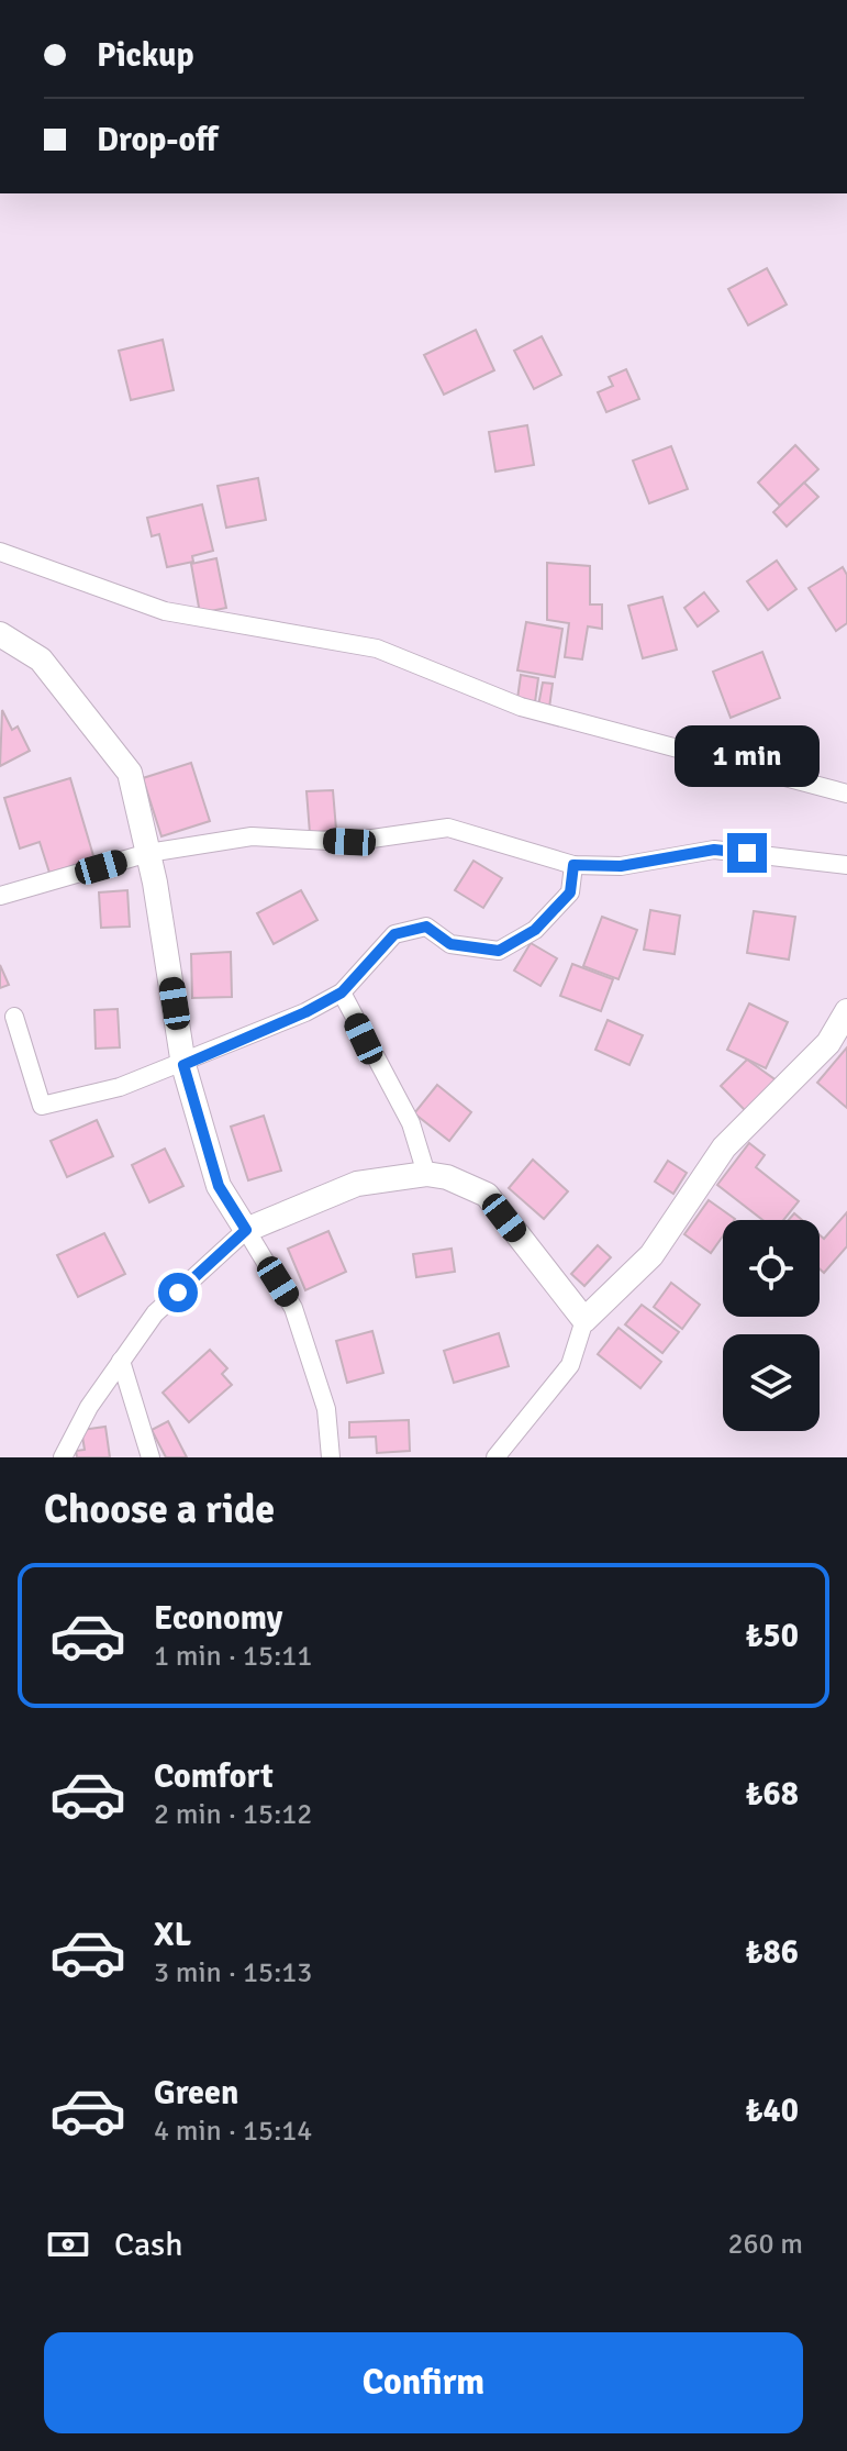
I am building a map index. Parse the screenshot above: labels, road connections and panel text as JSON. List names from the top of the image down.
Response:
{
  "page": {
    "banner": ["Pickup", "Drop-off"],
    "bubble": "1 min",
    "heading": "Choose a ride",
    "list": [
      {
        "name": "Economy",
        "note": "1 min · 15:11",
        "value": "₺50"
      },
      {
        "name": "Comfort",
        "note": "2 min · 15:12",
        "value": "₺68"
      },
      {
        "name": "XL",
        "note": "3 min · 15:13",
        "value": "₺86"
      },
      {
        "name": "Green",
        "note": "4 min · 15:14",
        "value": "₺40"
      }
    ],
    "pay": ["Cash", "260 m"],
    "buttons": "Confirm"
  }
}
